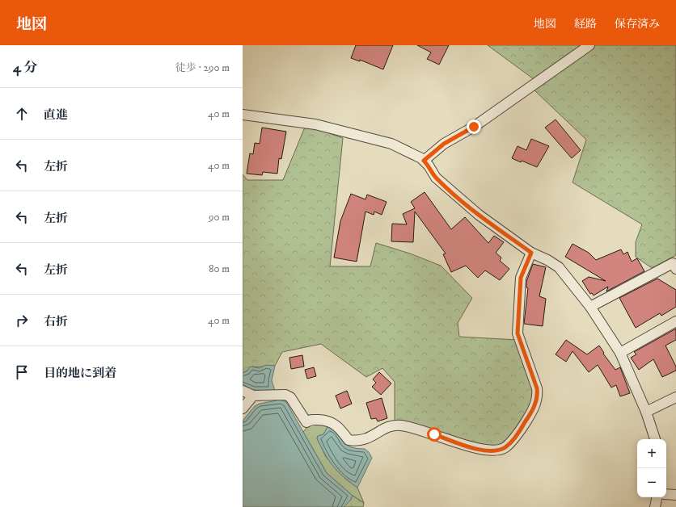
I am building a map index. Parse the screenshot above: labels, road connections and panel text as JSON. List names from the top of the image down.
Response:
{
  "page": {
    "header": "地図",
    "nav": ["地図", "経路", "保存済み"],
    "heading": ["4 分", "徒歩 · 290 m"],
    "list": [
      ["直進", "40 m"],
      ["左折", "40 m"],
      ["左折", "90 m"],
      ["左折", "80 m"],
      ["右折", "40 m"],
      "目的地に到着"
    ],
    "map_buttons": ["+", "−"]
  }
}
